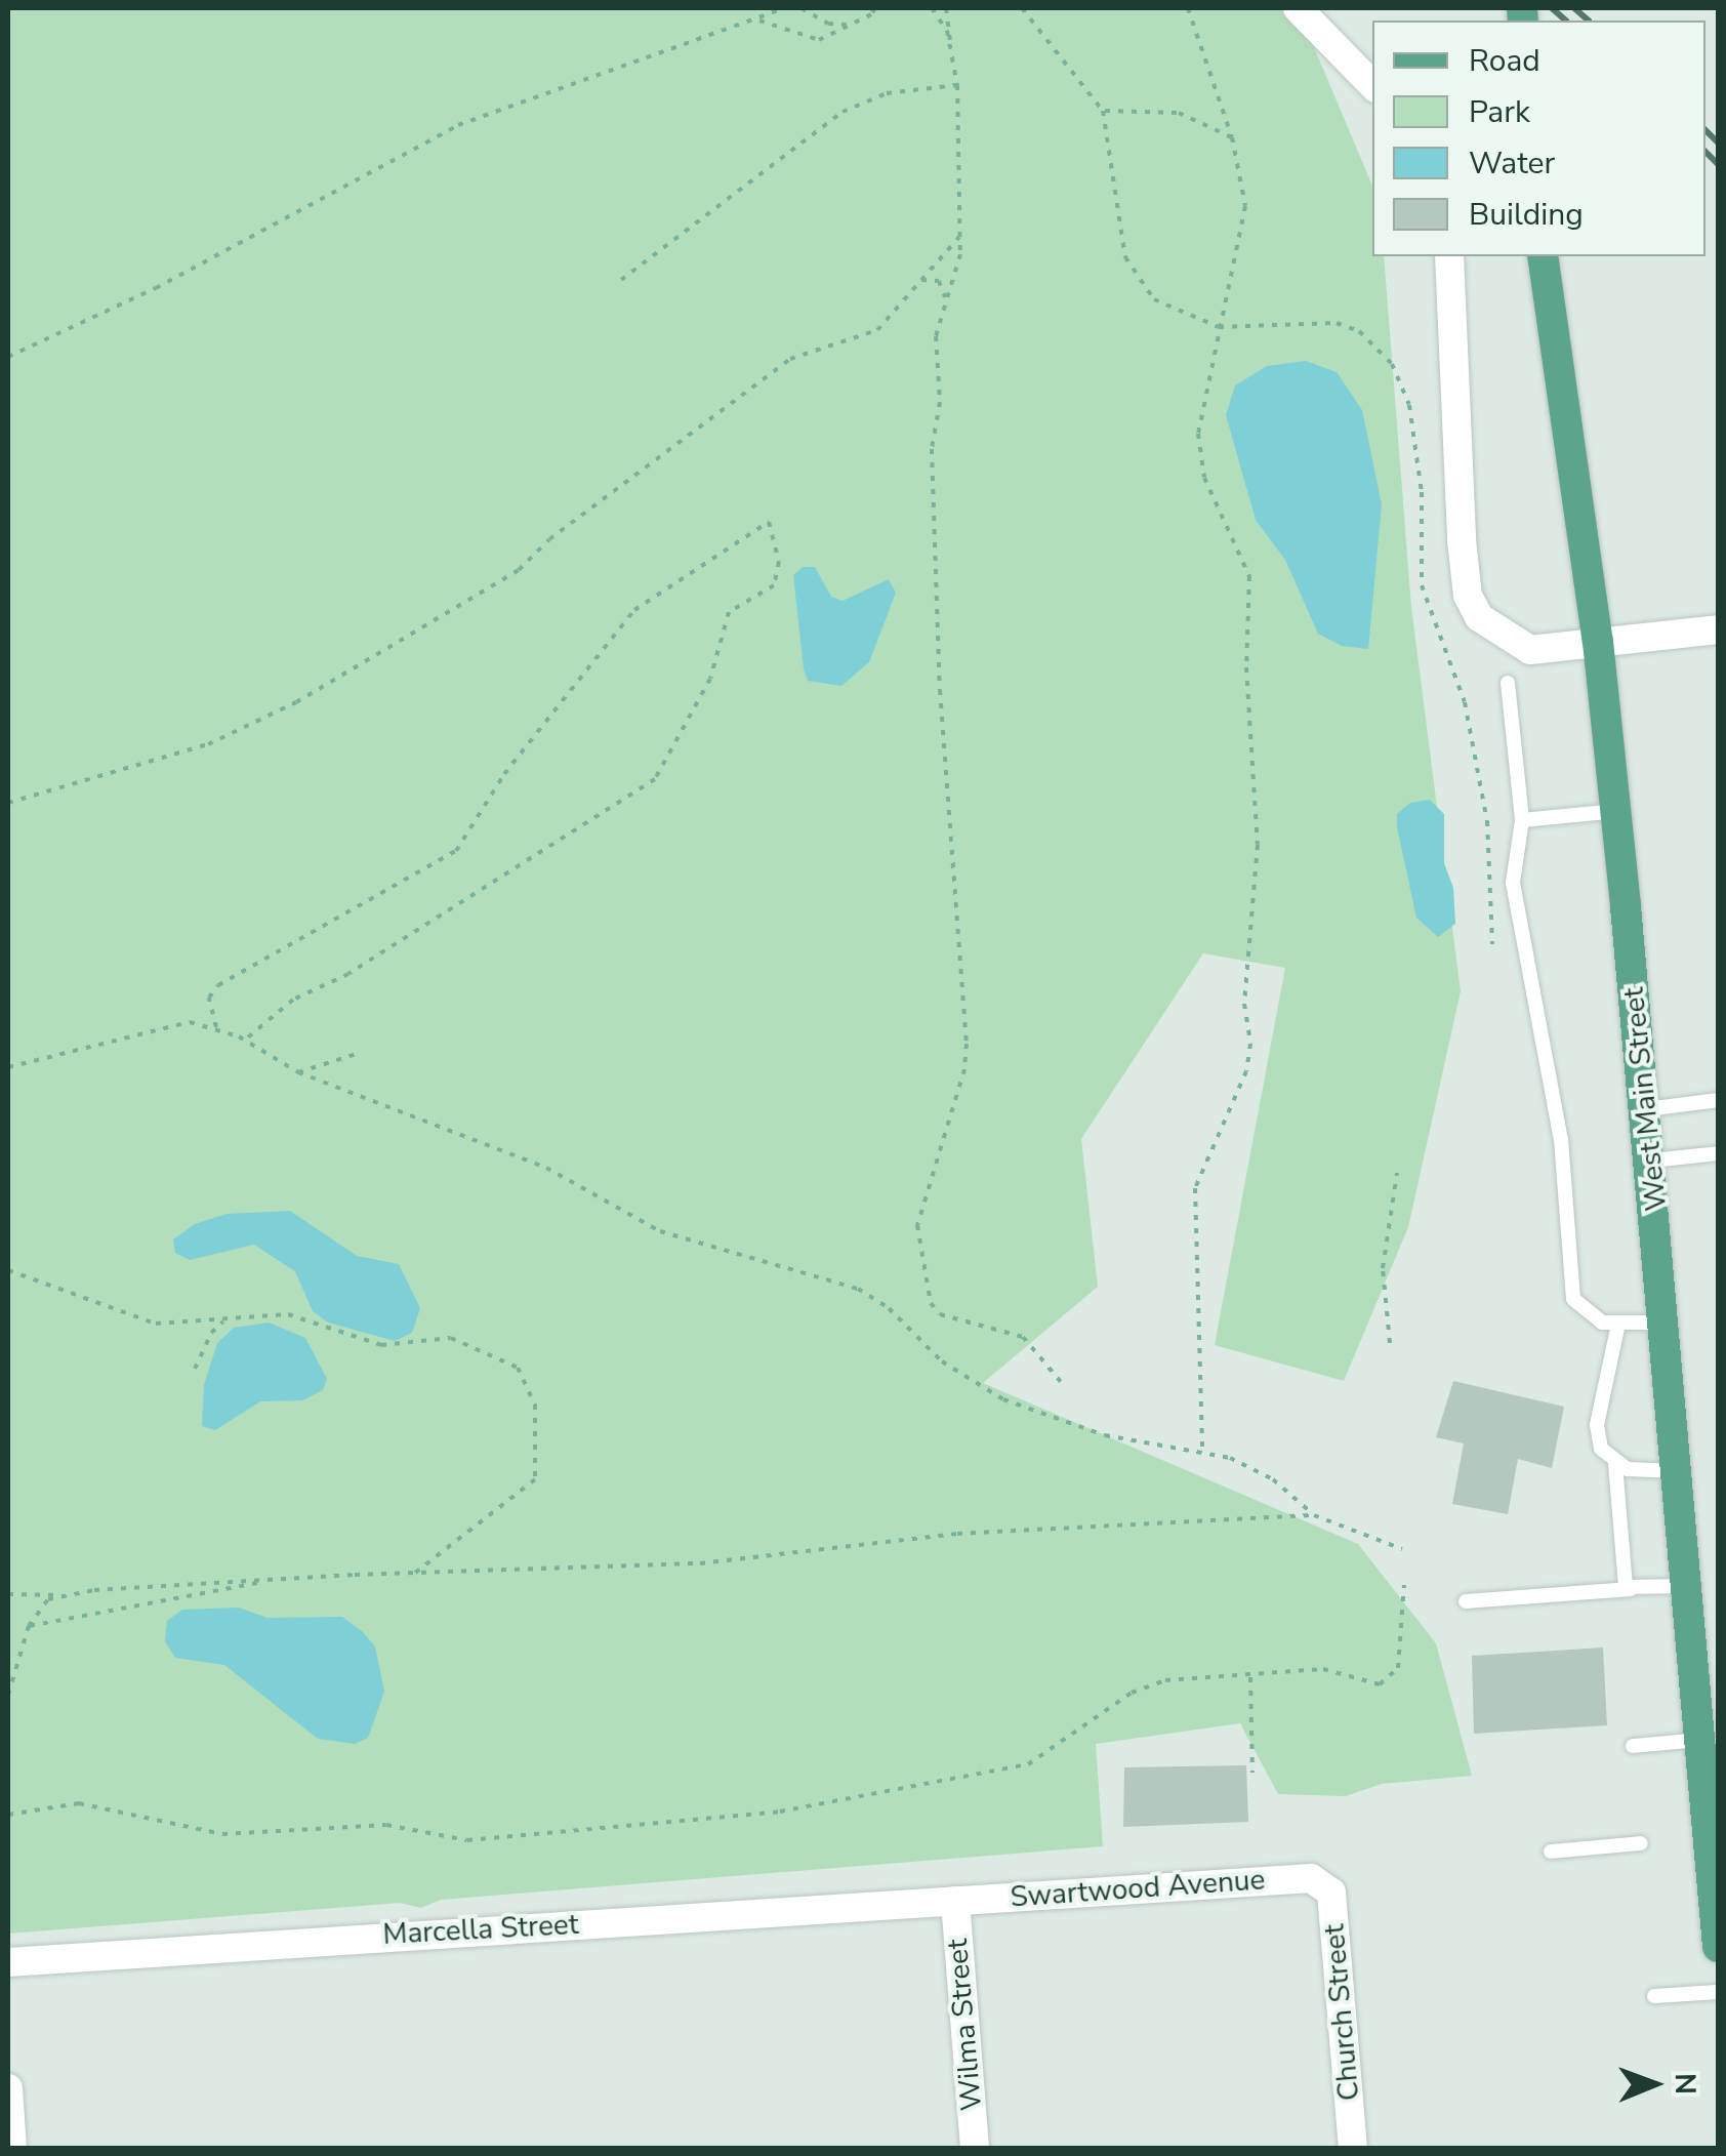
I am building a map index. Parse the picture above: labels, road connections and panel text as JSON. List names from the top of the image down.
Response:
{
  "streets": {
    "main road": ["West Main Street"],
    "street": [
      "Swartwood Avenue",
      "Marcella Street",
      "Church Street",
      "Wilma Street"
    ]
  },
  "crossings": [
    ["Swartwood Avenue", "Marcella Street"],
    ["Swartwood Avenue", "Church Street"],
    ["Swartwood Avenue", "Wilma Street"],
    ["Marcella Street", "Wilma Street"]
  ],
  "legend": [
    "Road",
    "Park",
    "Water",
    "Building"
  ],
  "north": "right"
}
